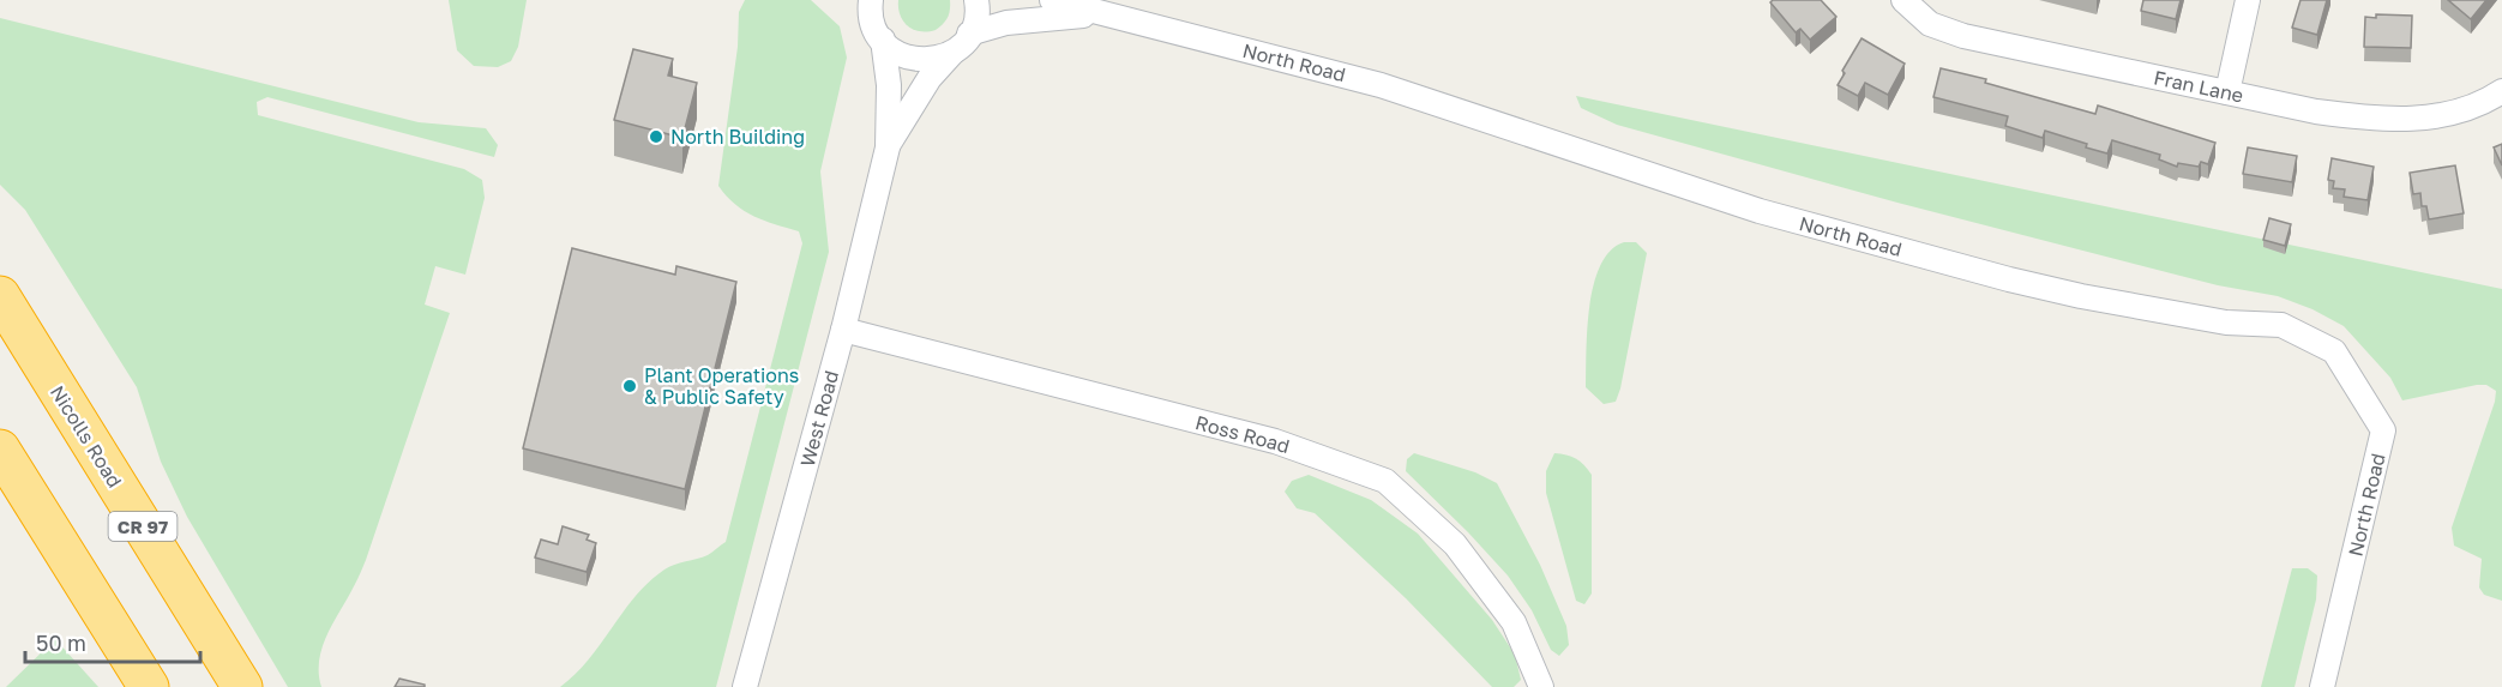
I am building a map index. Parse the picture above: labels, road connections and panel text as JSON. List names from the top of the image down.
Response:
{
  "streets": {
    "highway": ["Nicolls Road", "CR 97"],
    "street": [
      "North Road",
      "Fran Lane",
      "West Road",
      "Ross Road"
    ]
  },
  "crossings": [
    ["North Road", "West Road"],
    ["West Road", "Ross Road"]
  ],
  "places": ["North Building", "Plant Operations & Public Safety"],
  "scale_bar": "50 m"
}
